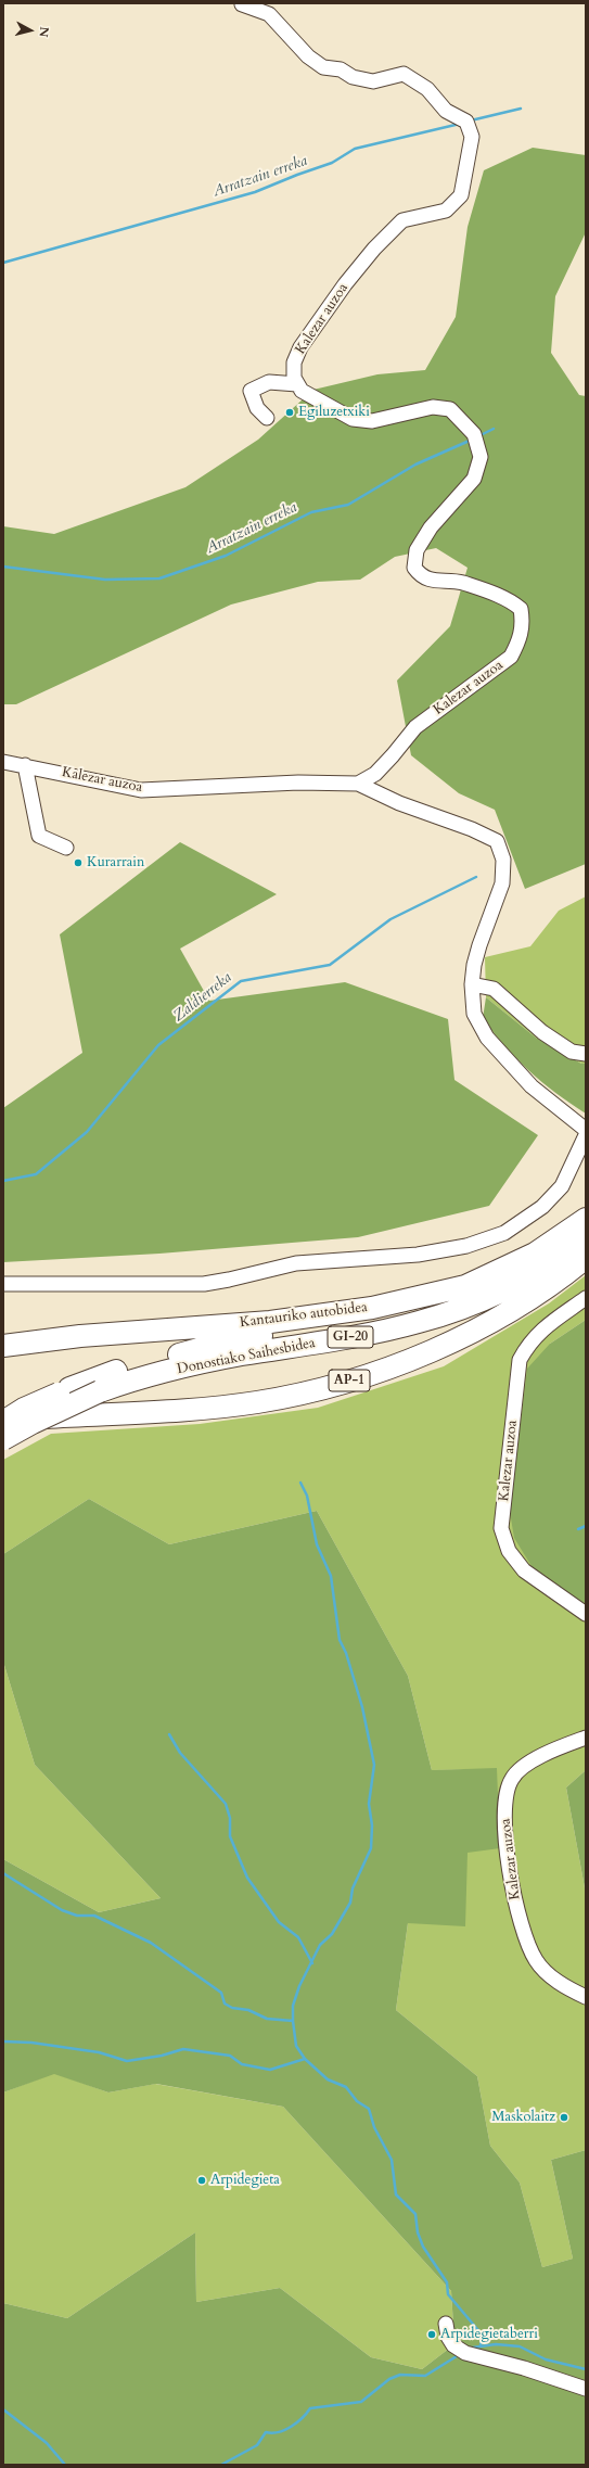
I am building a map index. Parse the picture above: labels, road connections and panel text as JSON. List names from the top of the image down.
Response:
{
  "streets": {
    "highway": [
      "Kantauriko autobidea",
      "GI-20",
      "Donostiako Saihesbidea",
      "AP-1"
    ],
    "street": ["Kalezar auzoa"]
  },
  "crossings": [
    ["Kantauriko autobidea", "Donostiako Saihesbidea"],
    ["Donostiako Saihesbidea", "AP-1"]
  ],
  "water": ["Arratzain erreka", "Zaldierreka"],
  "places": [
    "Egiluzetxiki",
    "Kurarrain",
    "Maskolaitz",
    "Arpidegieta",
    "Arpidegietaberri"
  ],
  "north": "right"
}
